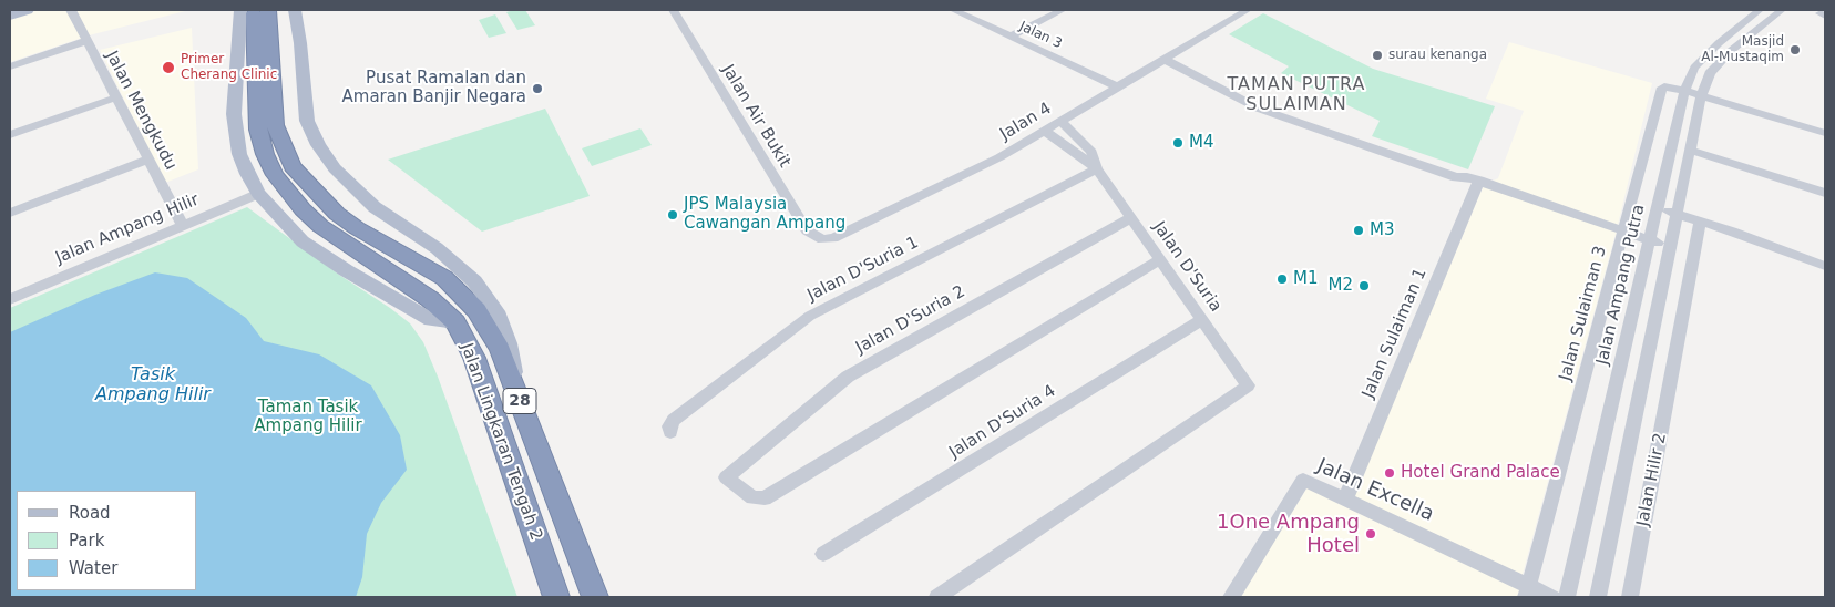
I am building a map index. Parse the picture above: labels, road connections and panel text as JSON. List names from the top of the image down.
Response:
{
  "streets": {
    "highway": ["28", "Jalan Lingkaran Tengah 2"],
    "street": [
      "Jalan 3",
      "Jalan Mengkudu",
      "Jalan Air Bukit",
      "Jalan 4",
      "Jalan Ampang Hilir",
      "Jalan D'Suria",
      "Jalan D'Suria 1",
      "Jalan Ampang Putra",
      "Jalan Sulaiman 3",
      "Jalan D'Suria 2",
      "Jalan Sulaiman 1",
      "Jalan D'Suria 4",
      "Jalan Hilir 2",
      "Jalan Excella"
    ]
  },
  "crossings": [
    ["Jalan 3", "Jalan 4"],
    ["Jalan Mengkudu", "Jalan Ampang Hilir"],
    ["Jalan Air Bukit", "Jalan 4"],
    ["Jalan D'Suria", "Jalan D'Suria 1"],
    ["Jalan D'Suria", "Jalan D'Suria 2"],
    ["Jalan D'Suria", "Jalan D'Suria 4"],
    ["Jalan Ampang Putra", "Jalan Sulaiman 3"],
    ["Jalan Sulaiman 3", "Jalan Excella"],
    ["Jalan Sulaiman 1", "Jalan Excella"]
  ],
  "districts": ["TAMAN PUTRA SULAIMAN"],
  "water": ["Tasik Ampang Hilir"],
  "parks": ["Taman Tasik Ampang Hilir"],
  "places": [
    "Masjid Al-Mustaqim",
    "surau kenanga",
    "Primer Cherang Clinic",
    "Pusat Ramalan dan Amaran Banjir Negara",
    "M4",
    "JPS Malaysia Cawangan Ampang",
    "M3",
    "M1",
    "M2",
    "Hotel Grand Palace",
    "1One Ampang Hotel"
  ],
  "legend": ["Road", "Park", "Water"]
}
